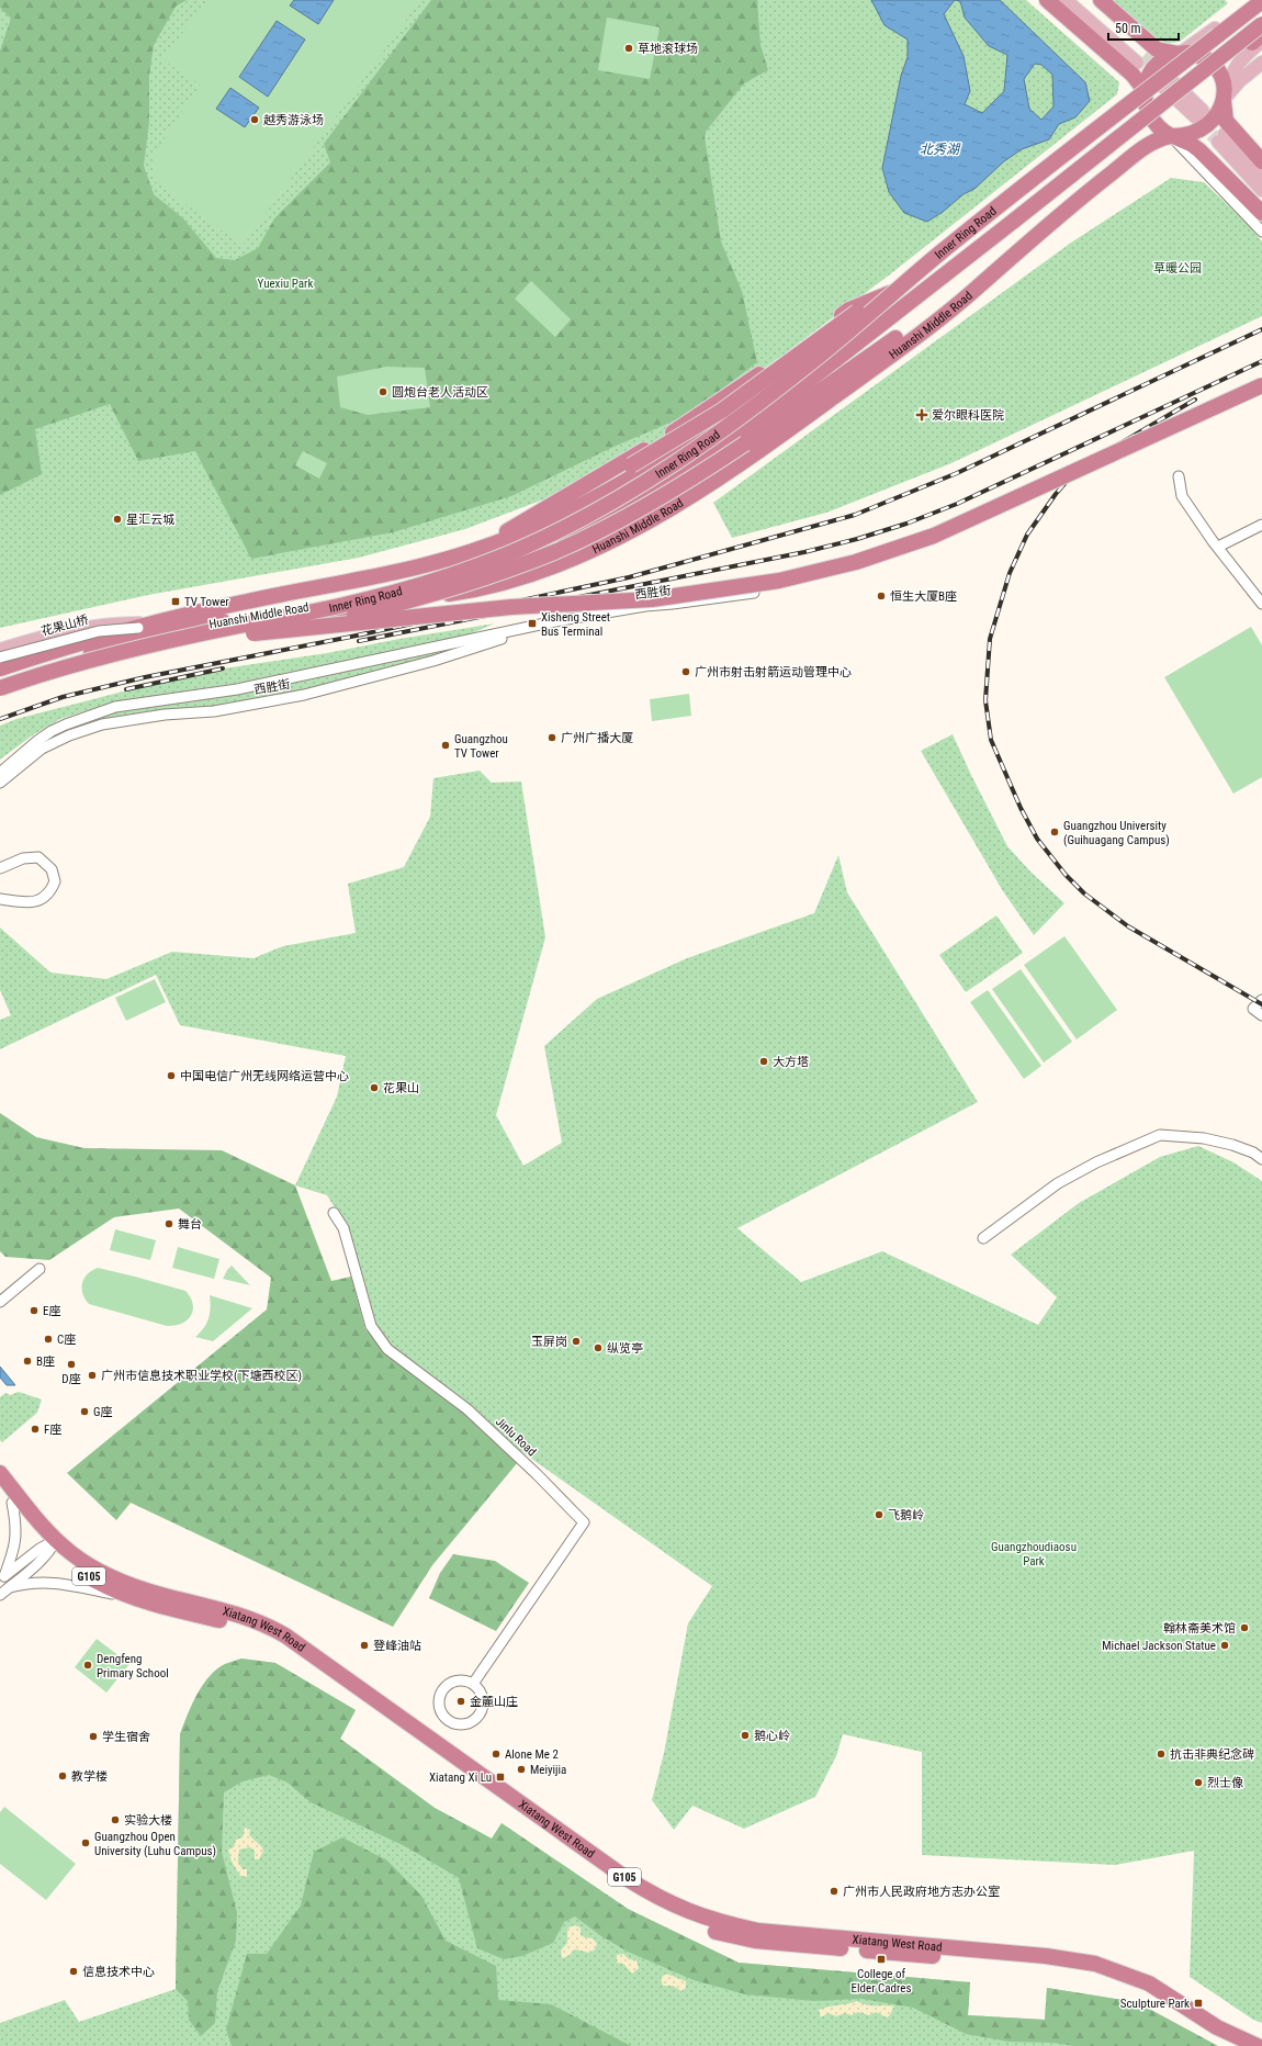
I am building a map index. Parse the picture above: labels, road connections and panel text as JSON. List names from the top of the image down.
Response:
{
  "streets": {
    "highway": [
      "Inner Ring Road",
      "Huanshi Middle Road",
      "G105",
      "Xiatang West Road"
    ],
    "street": ["西胜街", "花果山桥", "Jinlu Road"]
  },
  "crossings": [
    ["Inner Ring Road", "Huanshi Middle Road"],
    ["Huanshi Middle Road", "花果山桥"]
  ],
  "water": ["北秀湖"],
  "parks": ["草暖公园", "Yuexiu Park", "Guangzhoudiaosu Park"],
  "places": {
    "other": [
      "草地滚球场",
      "越秀游泳场",
      "圆炮台老人活动区",
      "星汇云城",
      "恒生大厦B座",
      "广州市射击射箭运动管理中心",
      "广州广播大厦",
      "Guangzhou TV Tower",
      "Guangzhou University (Guihuagang Campus)",
      "大方塔",
      "中国电信广州无线网络运营中心",
      "花果山",
      "舞台",
      "E座",
      "C座",
      "玉屏岗",
      "纵览亭",
      "B座",
      "D座",
      "广州市信息技术职业学校(下塘西校区)",
      "G座",
      "F座",
      "飞鹅岭",
      "翰林斋美术馆",
      "登峰油站",
      "Michael Jackson Statue",
      "Dengfeng Primary School",
      "金麓山庄",
      "鹅心岭",
      "学生宿舍",
      "Alone Me 2",
      "抗击非典纪念碑",
      "Meiyijia",
      "教学楼",
      "烈士像",
      "实验大楼",
      "Guangzhou Open University (Luhu Campus)",
      "广州市人民政府地方志办公室",
      "信息技术中心"
    ],
    "health": ["爱尔眼科医院"],
    "transit": [
      "TV Tower",
      "Xisheng Street Bus Terminal",
      "Xiatang Xi Lu",
      "College of Elder Cadres",
      "Sculpture Park"
    ]
  },
  "scale_bar": "50 m"
}
